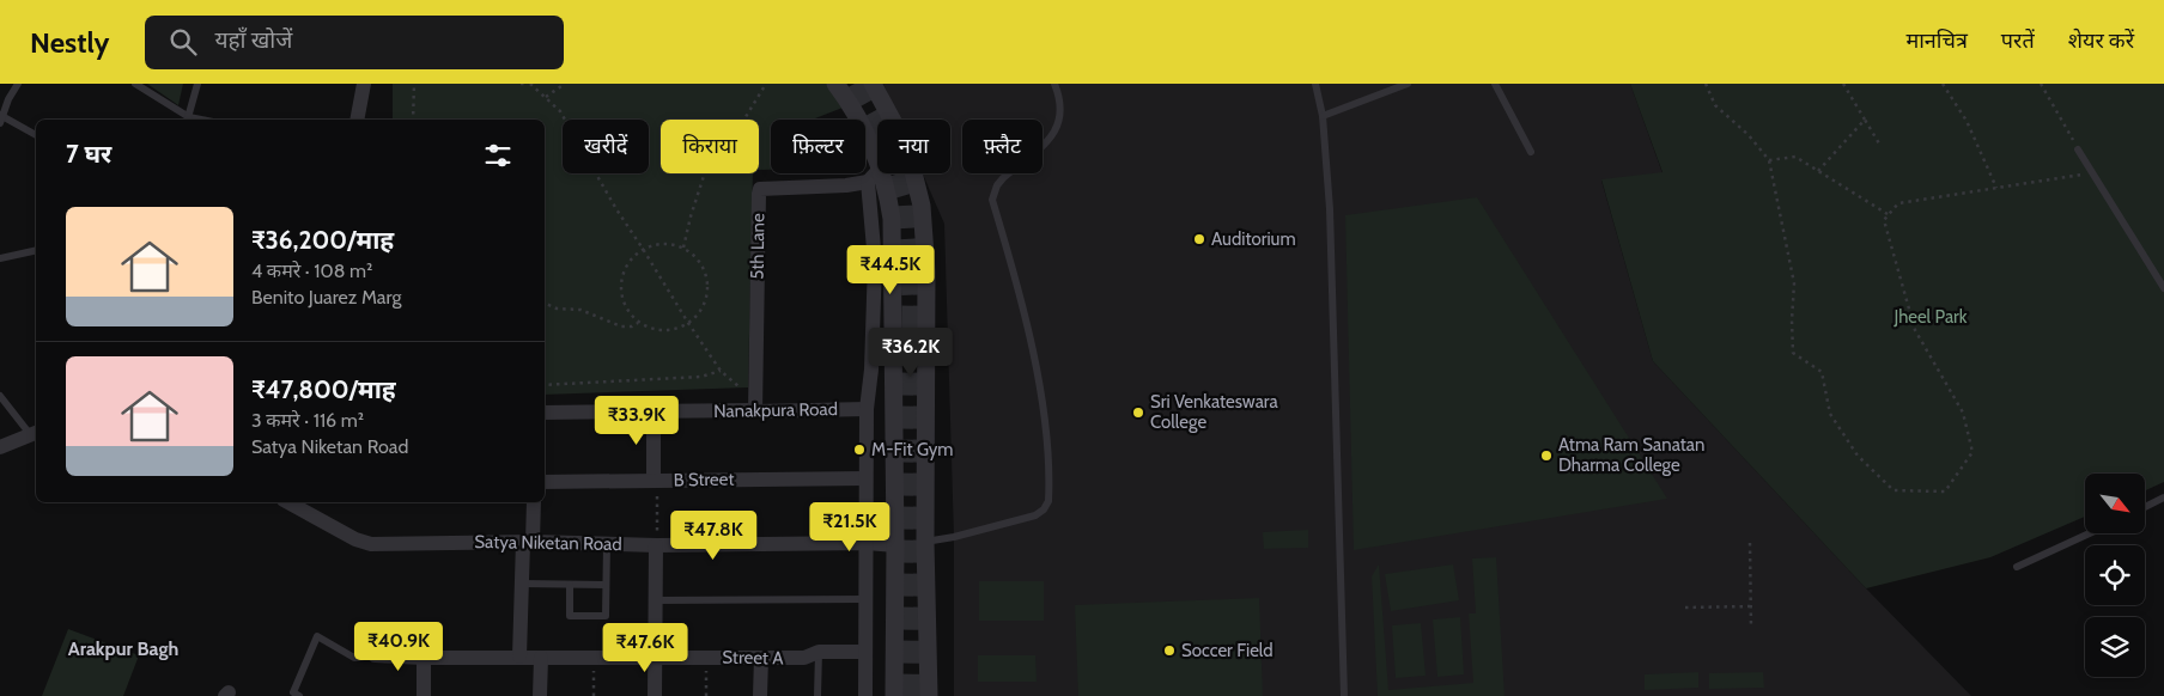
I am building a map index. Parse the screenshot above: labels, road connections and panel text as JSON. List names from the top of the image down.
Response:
{
  "streets": {
    "street": [
      "5th Lane",
      "Nanakpura Road",
      "B Street",
      "Satya Niketan Road",
      "Street A"
    ]
  },
  "crossings": [
    ["5th Lane", "Nanakpura Road"]
  ],
  "districts": ["Arakpur Bagh"],
  "parks": ["Jheel Park"],
  "places": [
    "Auditorium",
    "Sri Venkateswara College",
    "M-Fit Gym",
    "Atma Ram Sanatan Dharma College",
    "Soccer Field"
  ],
  "north": "bottom right",
  "page": {
    "header": "Nestly",
    "search": "यहाँ खोजें",
    "nav": ["मानचित्र", "परतें", "शेयर करें"],
    "chip": [
      "खरीदें",
      "किराया",
      "फ़िल्टर",
      "नया",
      "फ़्लैट"
    ],
    "heading": "7 घर",
    "list": [
      {
        "name": "₹36,200/माह",
        "note": "4 कमरे · 108 m² · Benito Juarez Marg"
      },
      {
        "name": "₹47,800/माह",
        "note": "3 कमरे · 116 m² · Satya Niketan Road"
      }
    ],
    "price": [
      "₹44.5K",
      "₹36.2K",
      "₹33.9K",
      "₹21.5K",
      "₹47.8K",
      "₹40.9K",
      "₹47.6K"
    ]
  }
}
